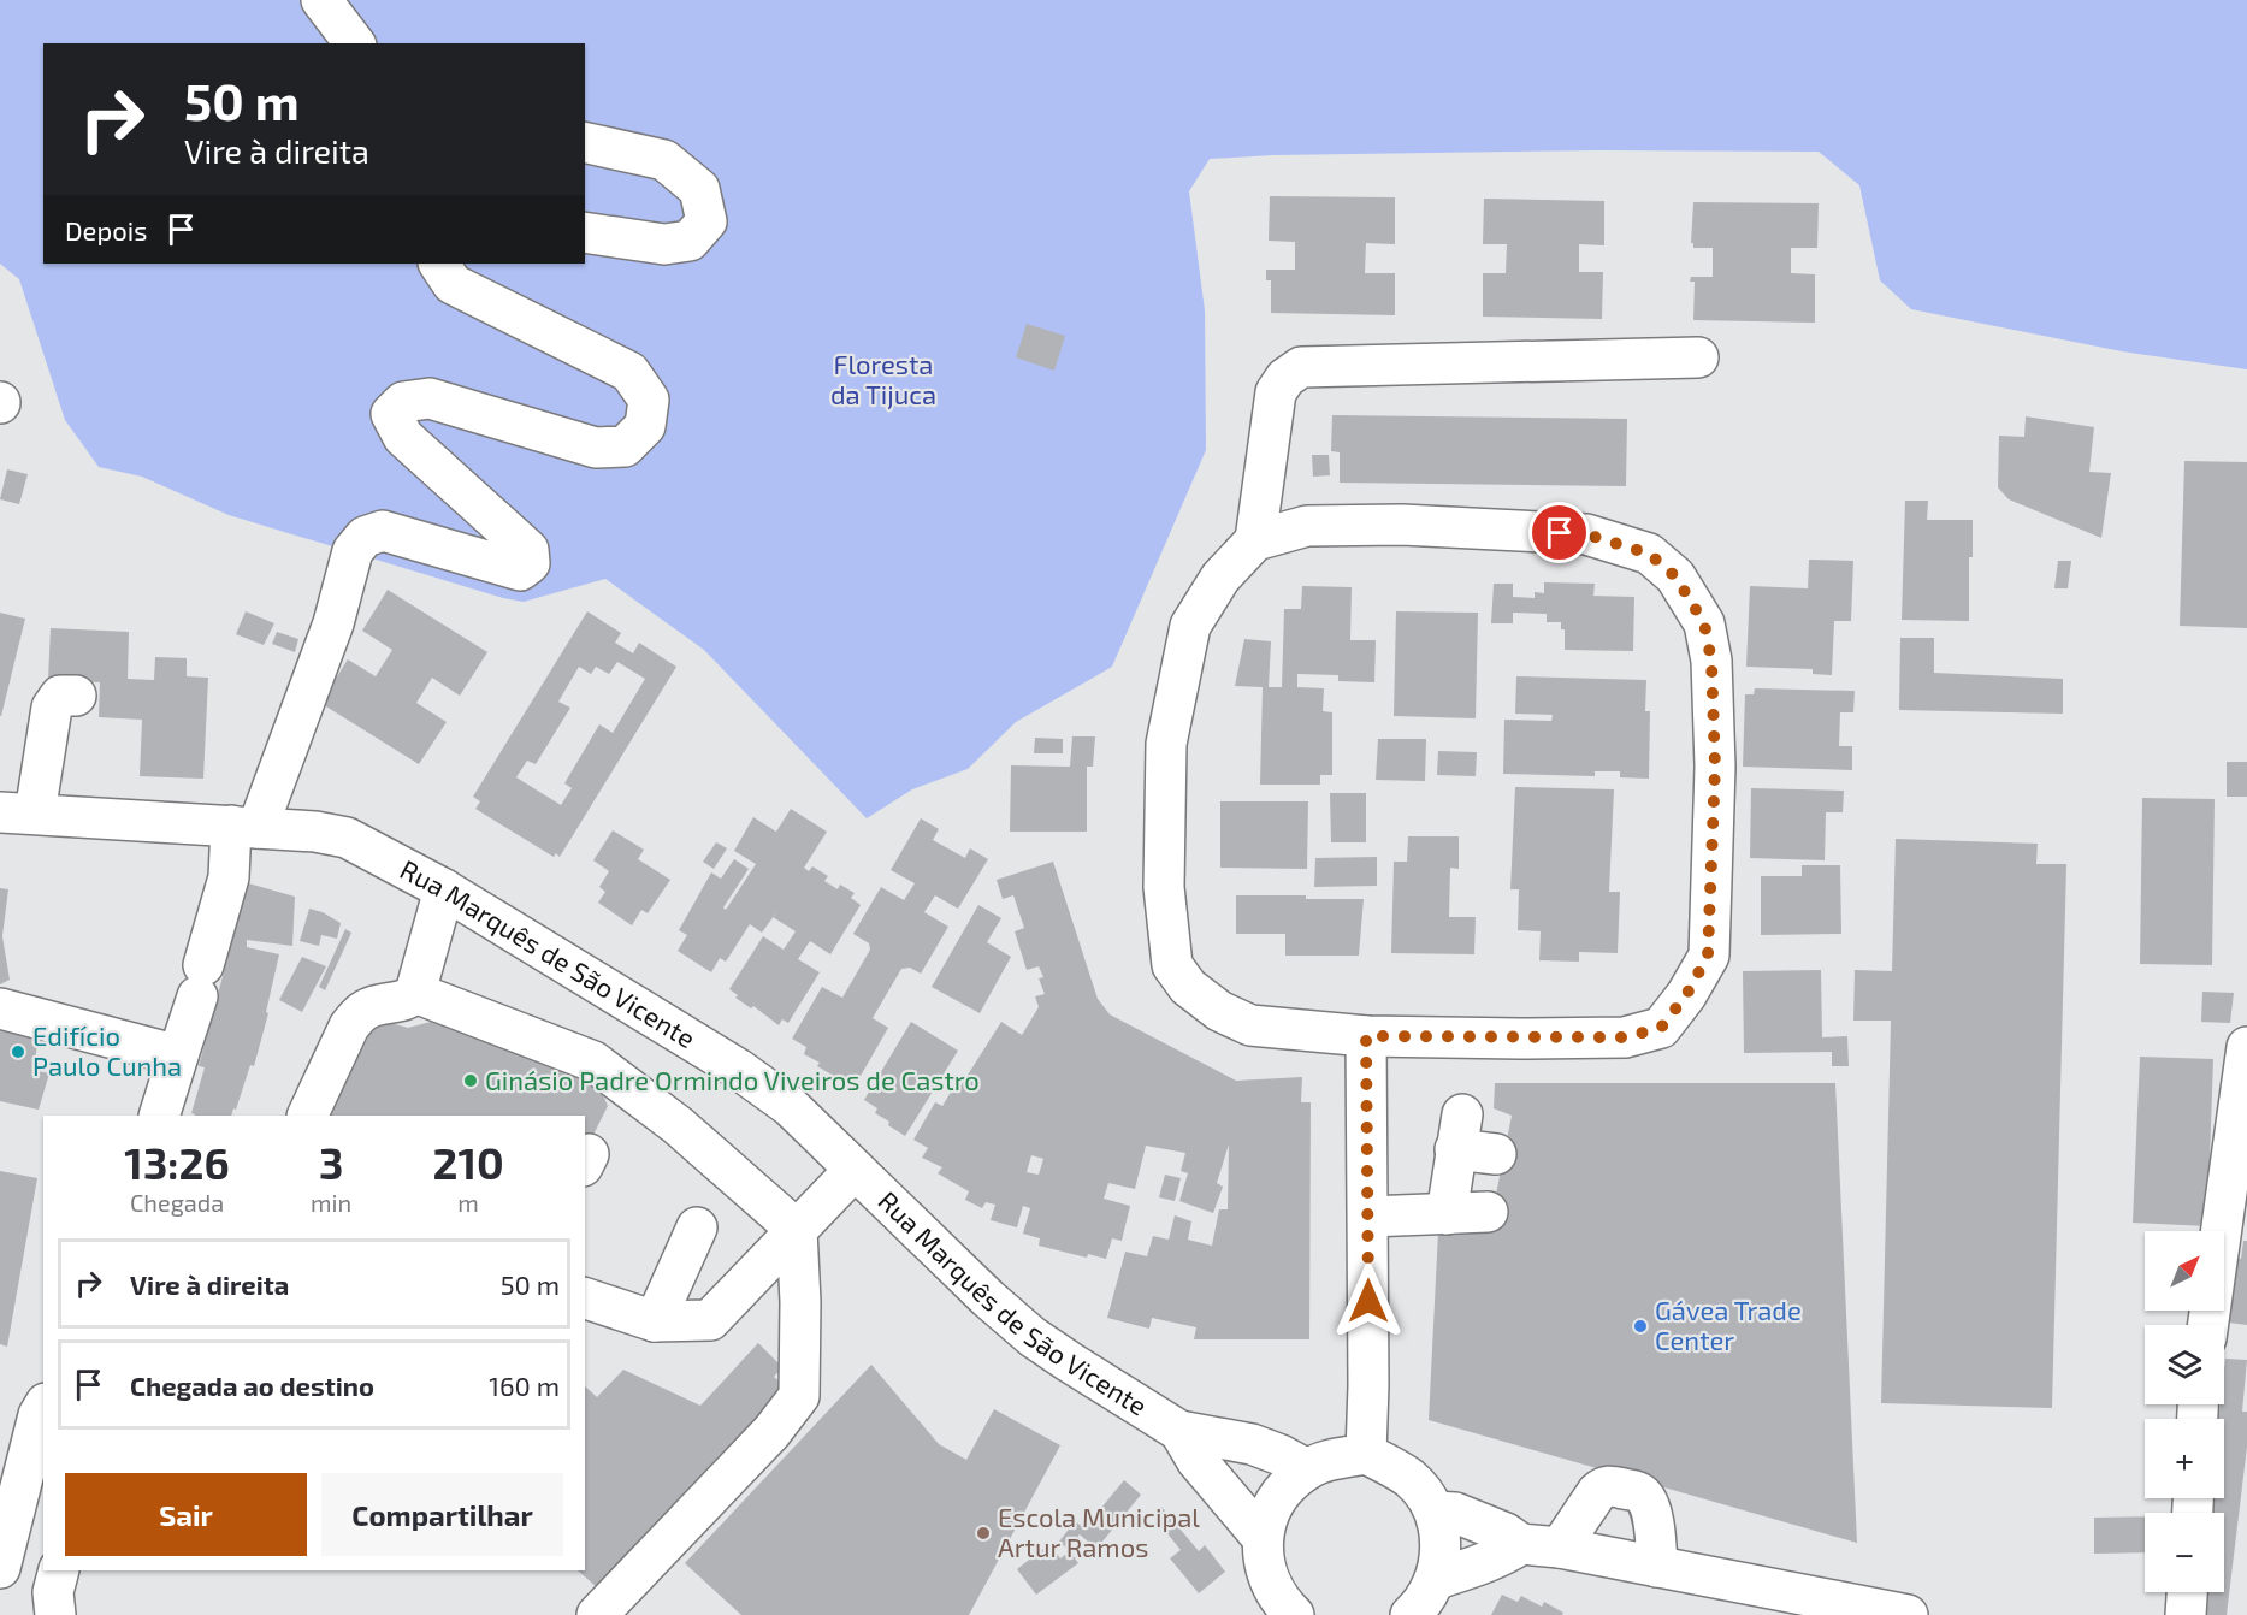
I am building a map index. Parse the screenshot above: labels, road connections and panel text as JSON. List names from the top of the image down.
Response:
{
  "streets": {
    "street": ["Rua Marquês de São Vicente"]
  },
  "parks": ["Floresta da Tijuca"],
  "places": [
    "Edifício Paulo Cunha",
    "Ginásio Padre Ormindo Viveiros de Castro",
    "Gávea Trade Center",
    "Escola Municipal Artur Ramos"
  ],
  "north": "top right",
  "page": {
    "turn": ["50 m", "Vire à direita"],
    "then": "Depois",
    "eta": [
      "13:26",
      "Chegada",
      "3",
      "min",
      "210",
      "m"
    ],
    "map_buttons": ["+", "−"],
    "list": [
      {
        "name": "Vire à direita",
        "value": "50 m"
      },
      {
        "name": "Chegada ao destino",
        "value": "160 m"
      }
    ],
    "buttons": ["Sair", "Compartilhar"]
  }
}
